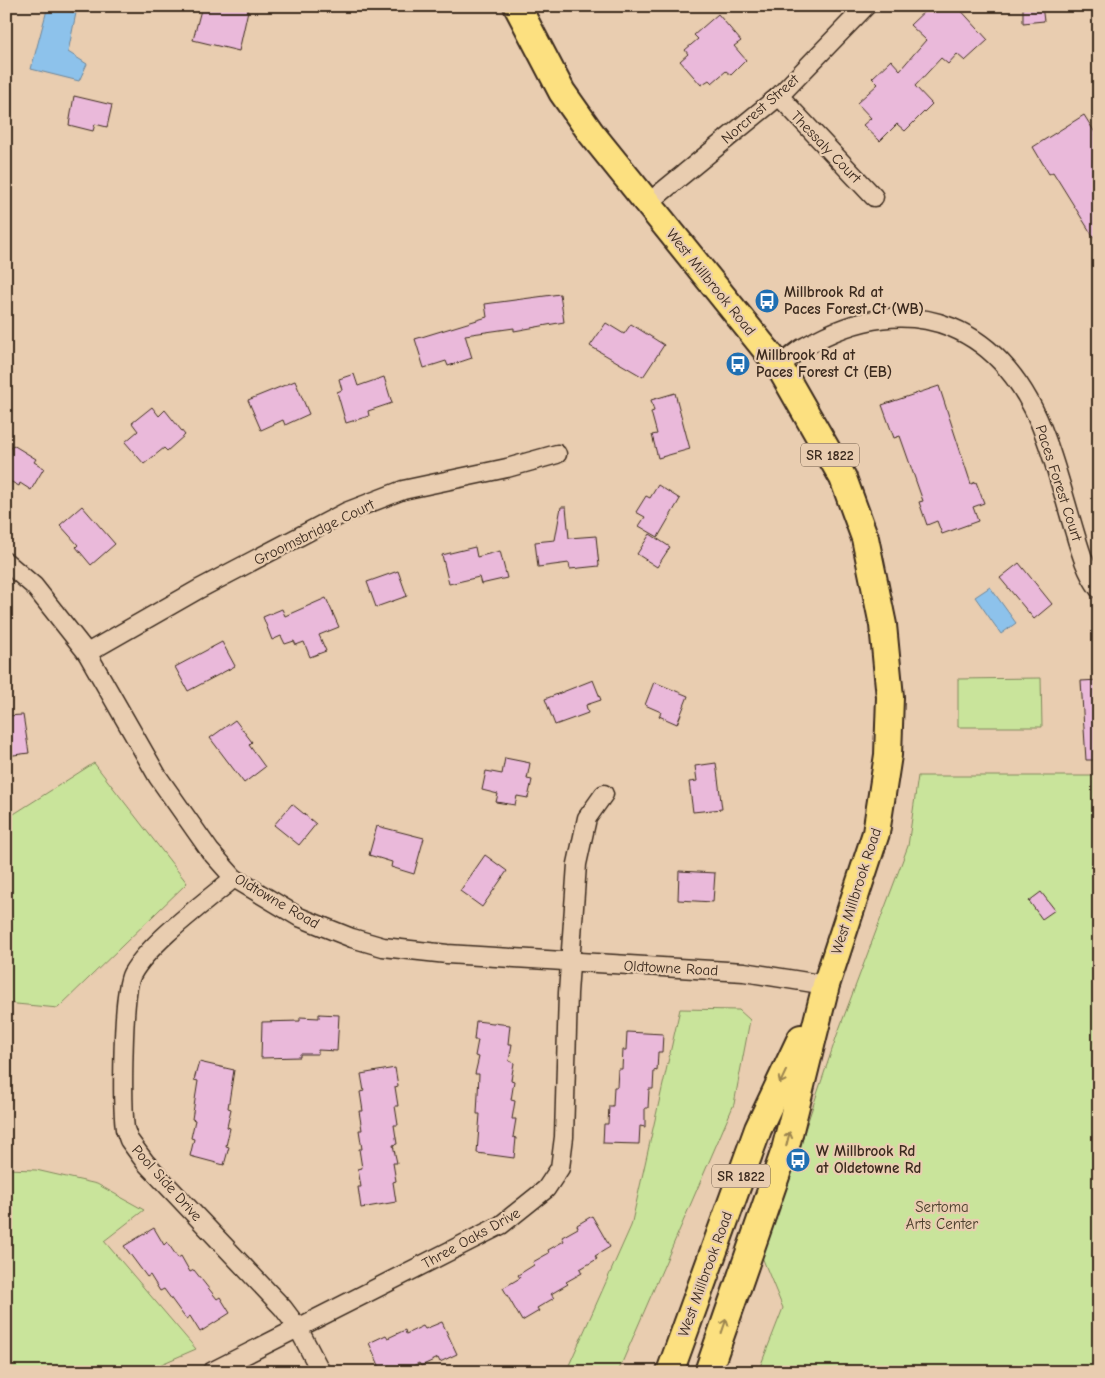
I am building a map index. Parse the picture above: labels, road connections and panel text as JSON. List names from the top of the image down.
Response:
{
  "streets": {
    "main road": ["West Millbrook Road", "SR 1822"],
    "street": [
      "Norcrest Street",
      "Thessaly Court",
      "Paces Forest Court",
      "Groomsbridge Court",
      "Oldtowne Road",
      "Pool Side Drive",
      "Three Oaks Drive"
    ]
  },
  "crossings": [
    ["Norcrest Street", "Thessaly Court"],
    ["Norcrest Street", "West Millbrook Road"],
    ["West Millbrook Road", "Paces Forest Court"],
    ["West Millbrook Road", "Oldtowne Road"],
    ["Groomsbridge Court", "Oldtowne Road"],
    ["Oldtowne Road", "Pool Side Drive"],
    ["Oldtowne Road", "Three Oaks Drive"],
    ["Pool Side Drive", "Three Oaks Drive"]
  ],
  "parks": ["Sertoma Arts Center"],
  "places": {
    "bus stop": ["Millbrook Rd at Paces Forest Ct (WB)", "Millbrook Rd at Paces Forest Ct (EB)", "W Millbrook Rd at Oldetowne Rd"]
  }
}
